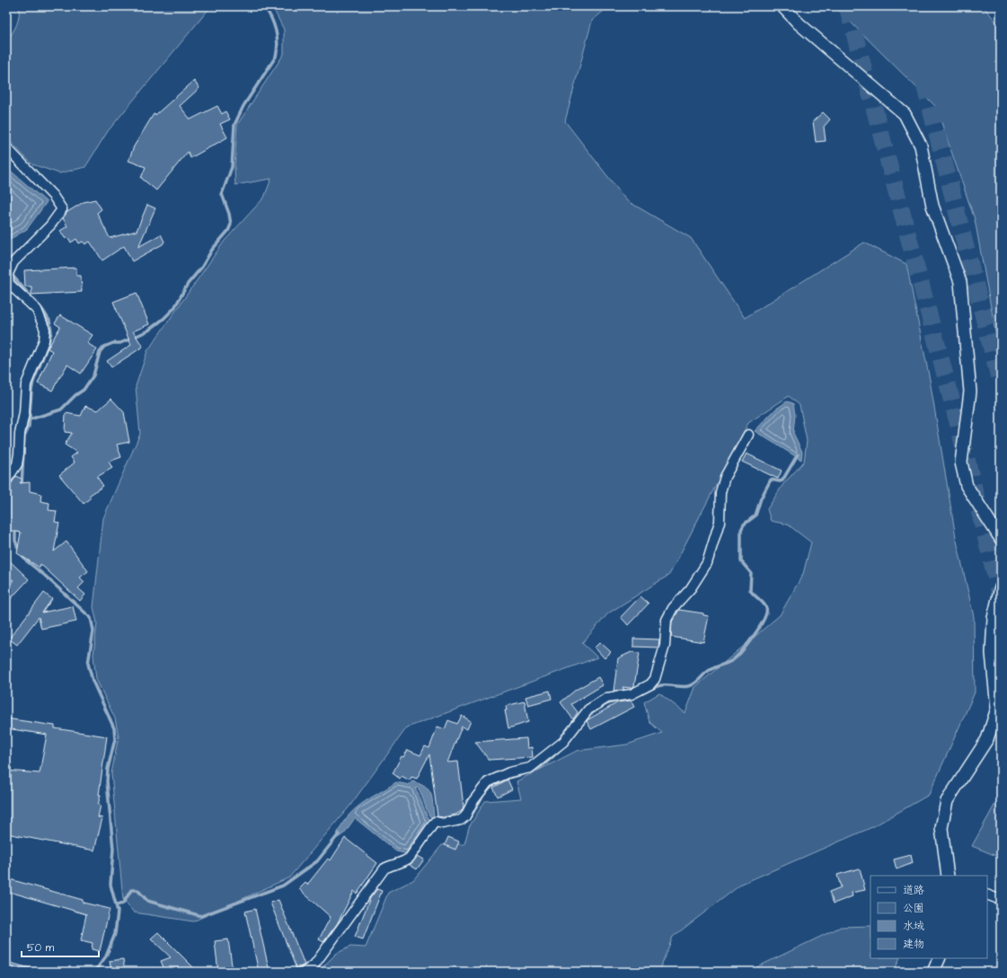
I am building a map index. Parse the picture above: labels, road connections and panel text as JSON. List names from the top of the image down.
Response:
{
  "legend": [
    "道路",
    "公園",
    "水域",
    "建物"
  ],
  "scale_bar": "50 m"
}
